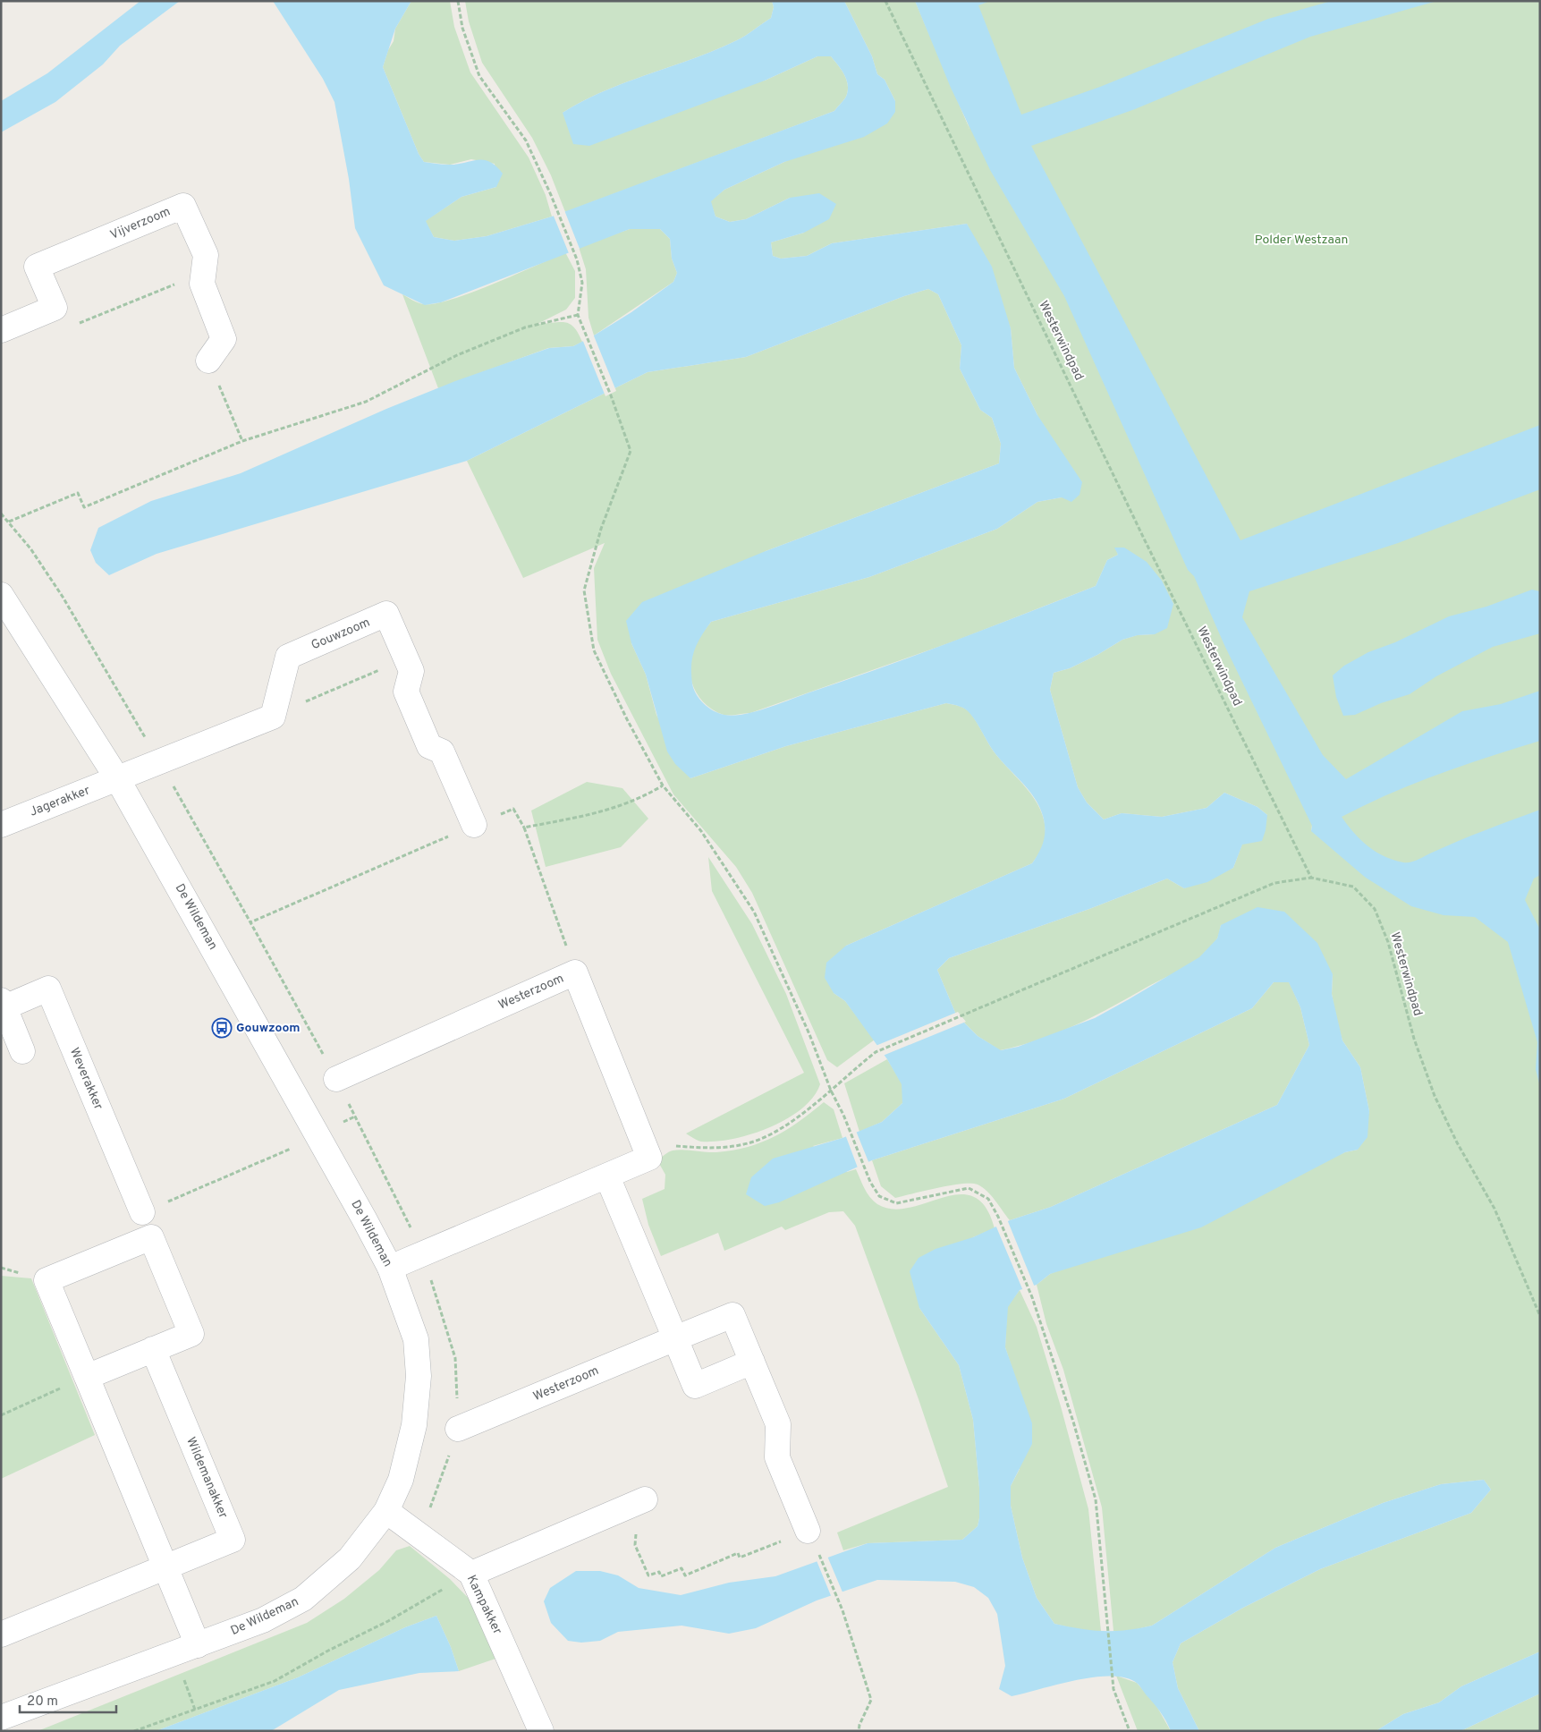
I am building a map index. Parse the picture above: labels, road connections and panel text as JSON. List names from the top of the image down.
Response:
{
  "streets": {
    "street": [
      "Vijverzoom",
      "Gouwzoom",
      "Jagerakker",
      "De Wildeman",
      "Westerzoom",
      "Weverakker",
      "Wildemanakker",
      "Kampakker"
    ],
    "path": ["Westerwindpad"]
  },
  "crossings": [
    ["Jagerakker", "De Wildeman"],
    ["De Wildeman", "Kampakker"]
  ],
  "parks": ["Polder Westzaan"],
  "places": {
    "bus stop": ["Gouwzoom"]
  },
  "scale_bar": "20 m"
}
